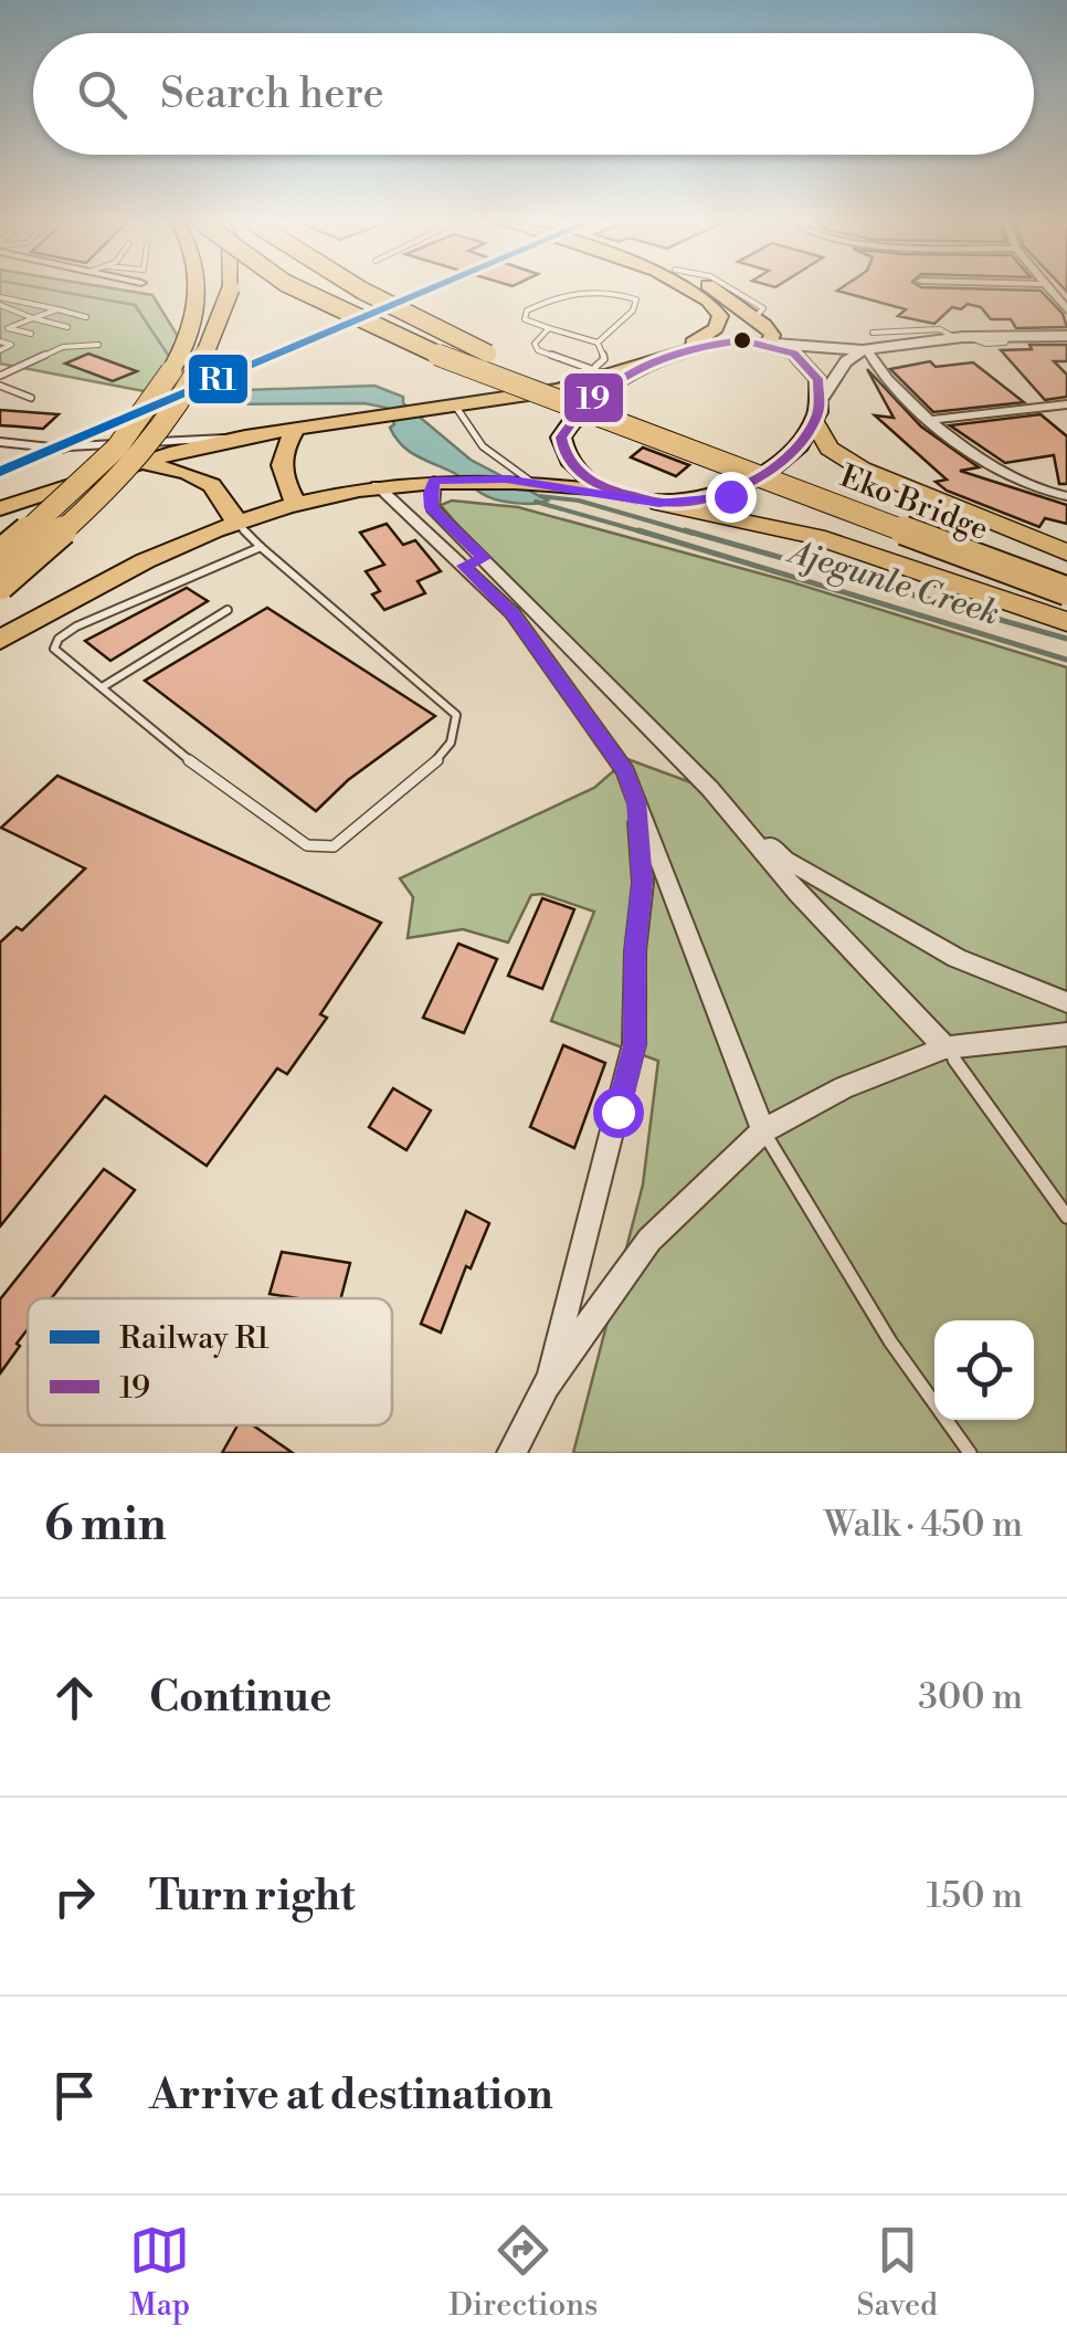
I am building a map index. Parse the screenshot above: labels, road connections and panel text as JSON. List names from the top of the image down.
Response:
{
  "streets": {
    "highway": ["Eko Bridge"]
  },
  "water": ["Ajegunle Creek"],
  "lines": ["rail line R1", "transit line 19"],
  "legend": ["Railway R1", "19"],
  "page": {
    "search": "Search here",
    "heading": ["6 min", "Walk · 450 m"],
    "list": [
      ["Continue", "300 m"],
      ["Turn right", "150 m"],
      "Arrive at destination"
    ],
    "nav": ["Map", "Directions", "Saved"]
  }
}
